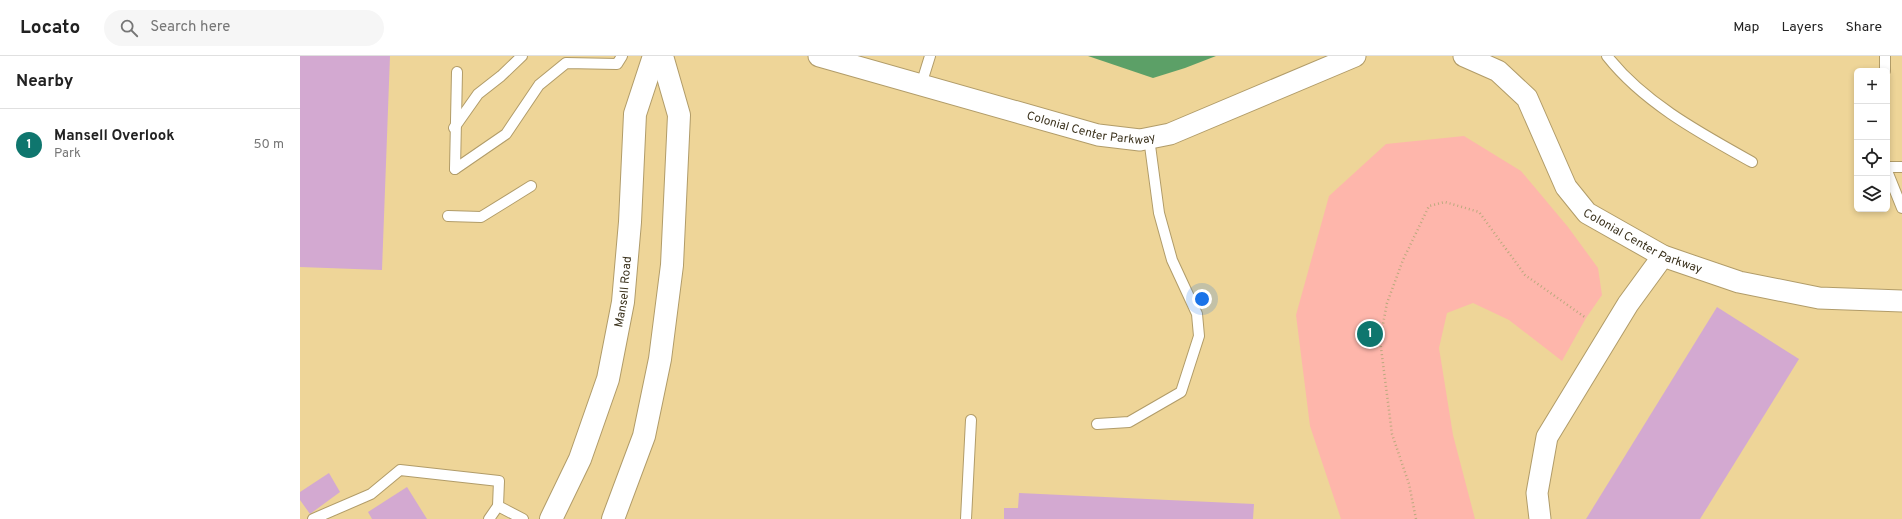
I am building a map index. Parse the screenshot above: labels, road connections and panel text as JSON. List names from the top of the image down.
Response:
{
  "streets": {
    "main road": ["Mansell Road"],
    "street": ["Colonial Center Parkway"]
  },
  "page": {
    "header": "Locato",
    "search": "Search here",
    "nav": ["Map", "Layers", "Share"],
    "heading": "Nearby",
    "map_buttons": ["+", "−"],
    "list": [
      {
        "mark": "1",
        "name": "Mansell Overlook",
        "note": "Park",
        "value": "50 m"
      }
    ],
    "pins": "1"
  }
}
